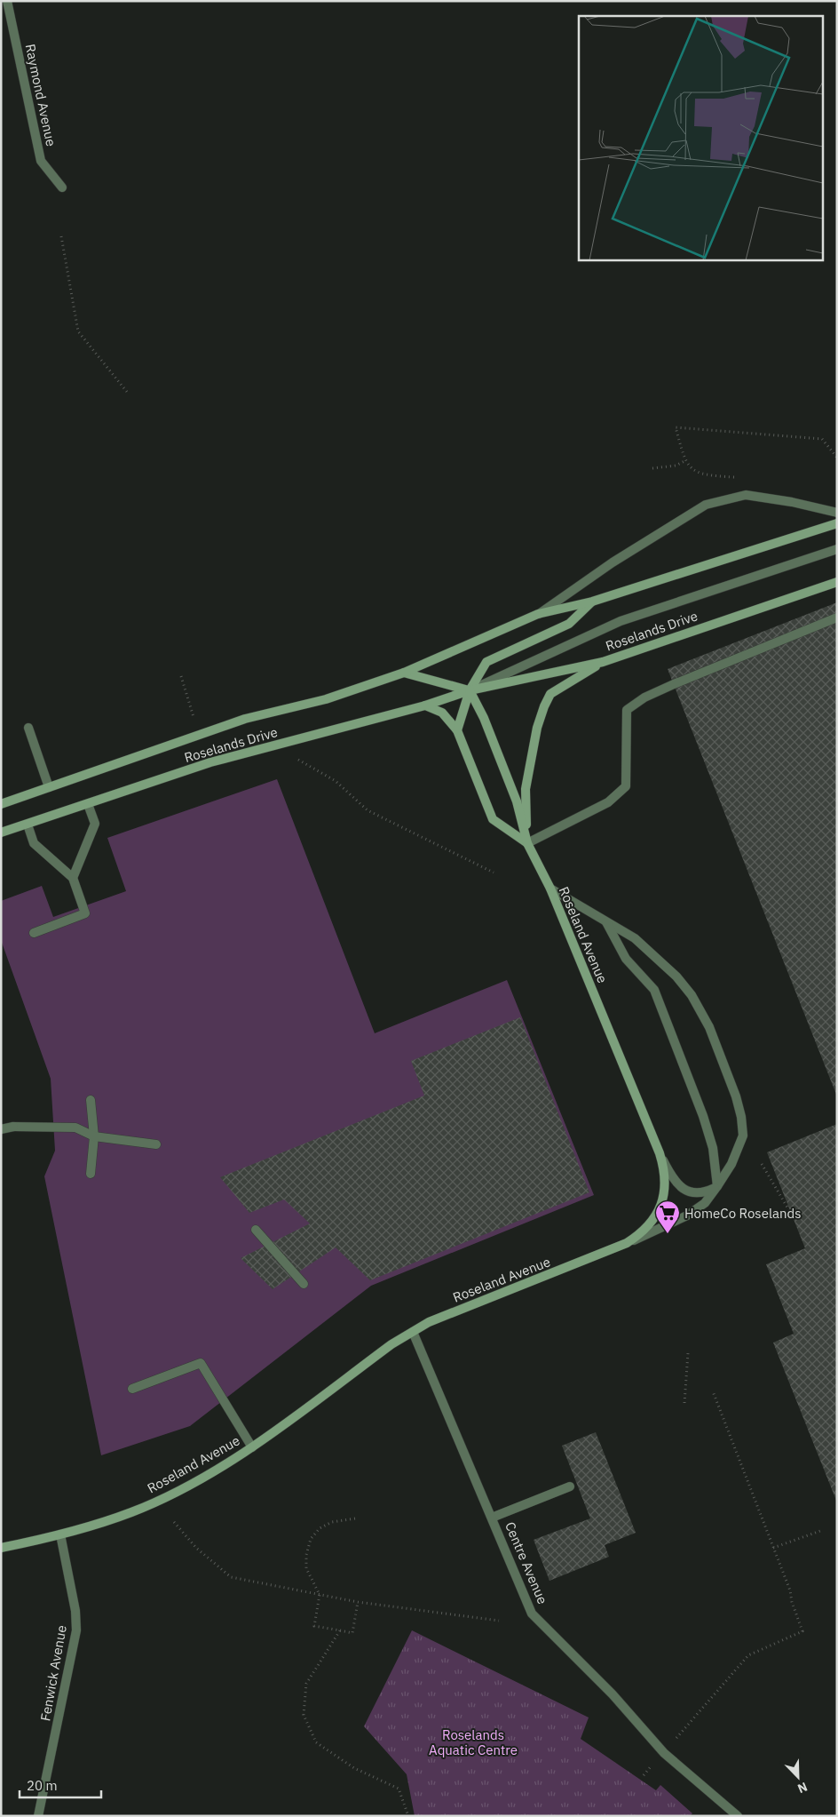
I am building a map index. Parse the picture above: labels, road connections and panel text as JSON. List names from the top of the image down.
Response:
{
  "streets": {
    "street": [
      "Raymond Avenue",
      "Roselands Drive",
      "Roseland Avenue",
      "Centre Avenue",
      "Fenwick Avenue"
    ]
  },
  "crossings": [
    ["Roselands Drive", "Roseland Avenue"],
    ["Roseland Avenue", "Centre Avenue"],
    ["Roseland Avenue", "Fenwick Avenue"]
  ],
  "parks": ["Roselands Aquatic Centre"],
  "places": {
    "supermarket": ["HomeCo Roselands"]
  },
  "scale_bar": "20 m",
  "north": "bottom right"
}
